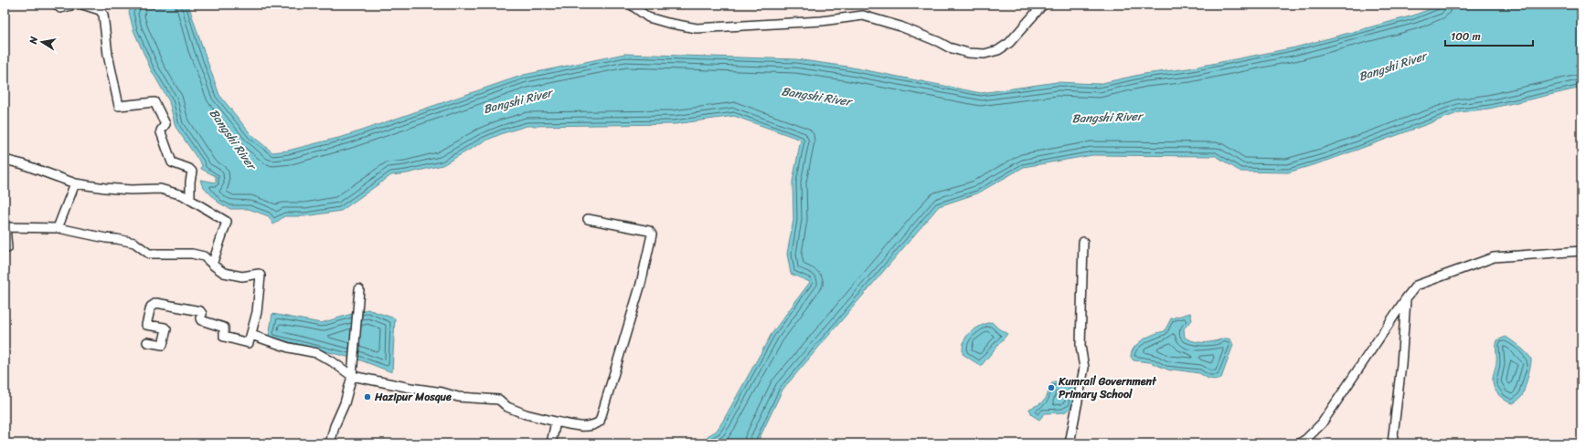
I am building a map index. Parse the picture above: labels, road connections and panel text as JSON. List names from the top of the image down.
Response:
{
  "water": ["Bangshi River"],
  "places": ["Kumrail Government Primary School", "Hazipur Mosque"],
  "scale_bar": "100 m",
  "north": "left"
}
